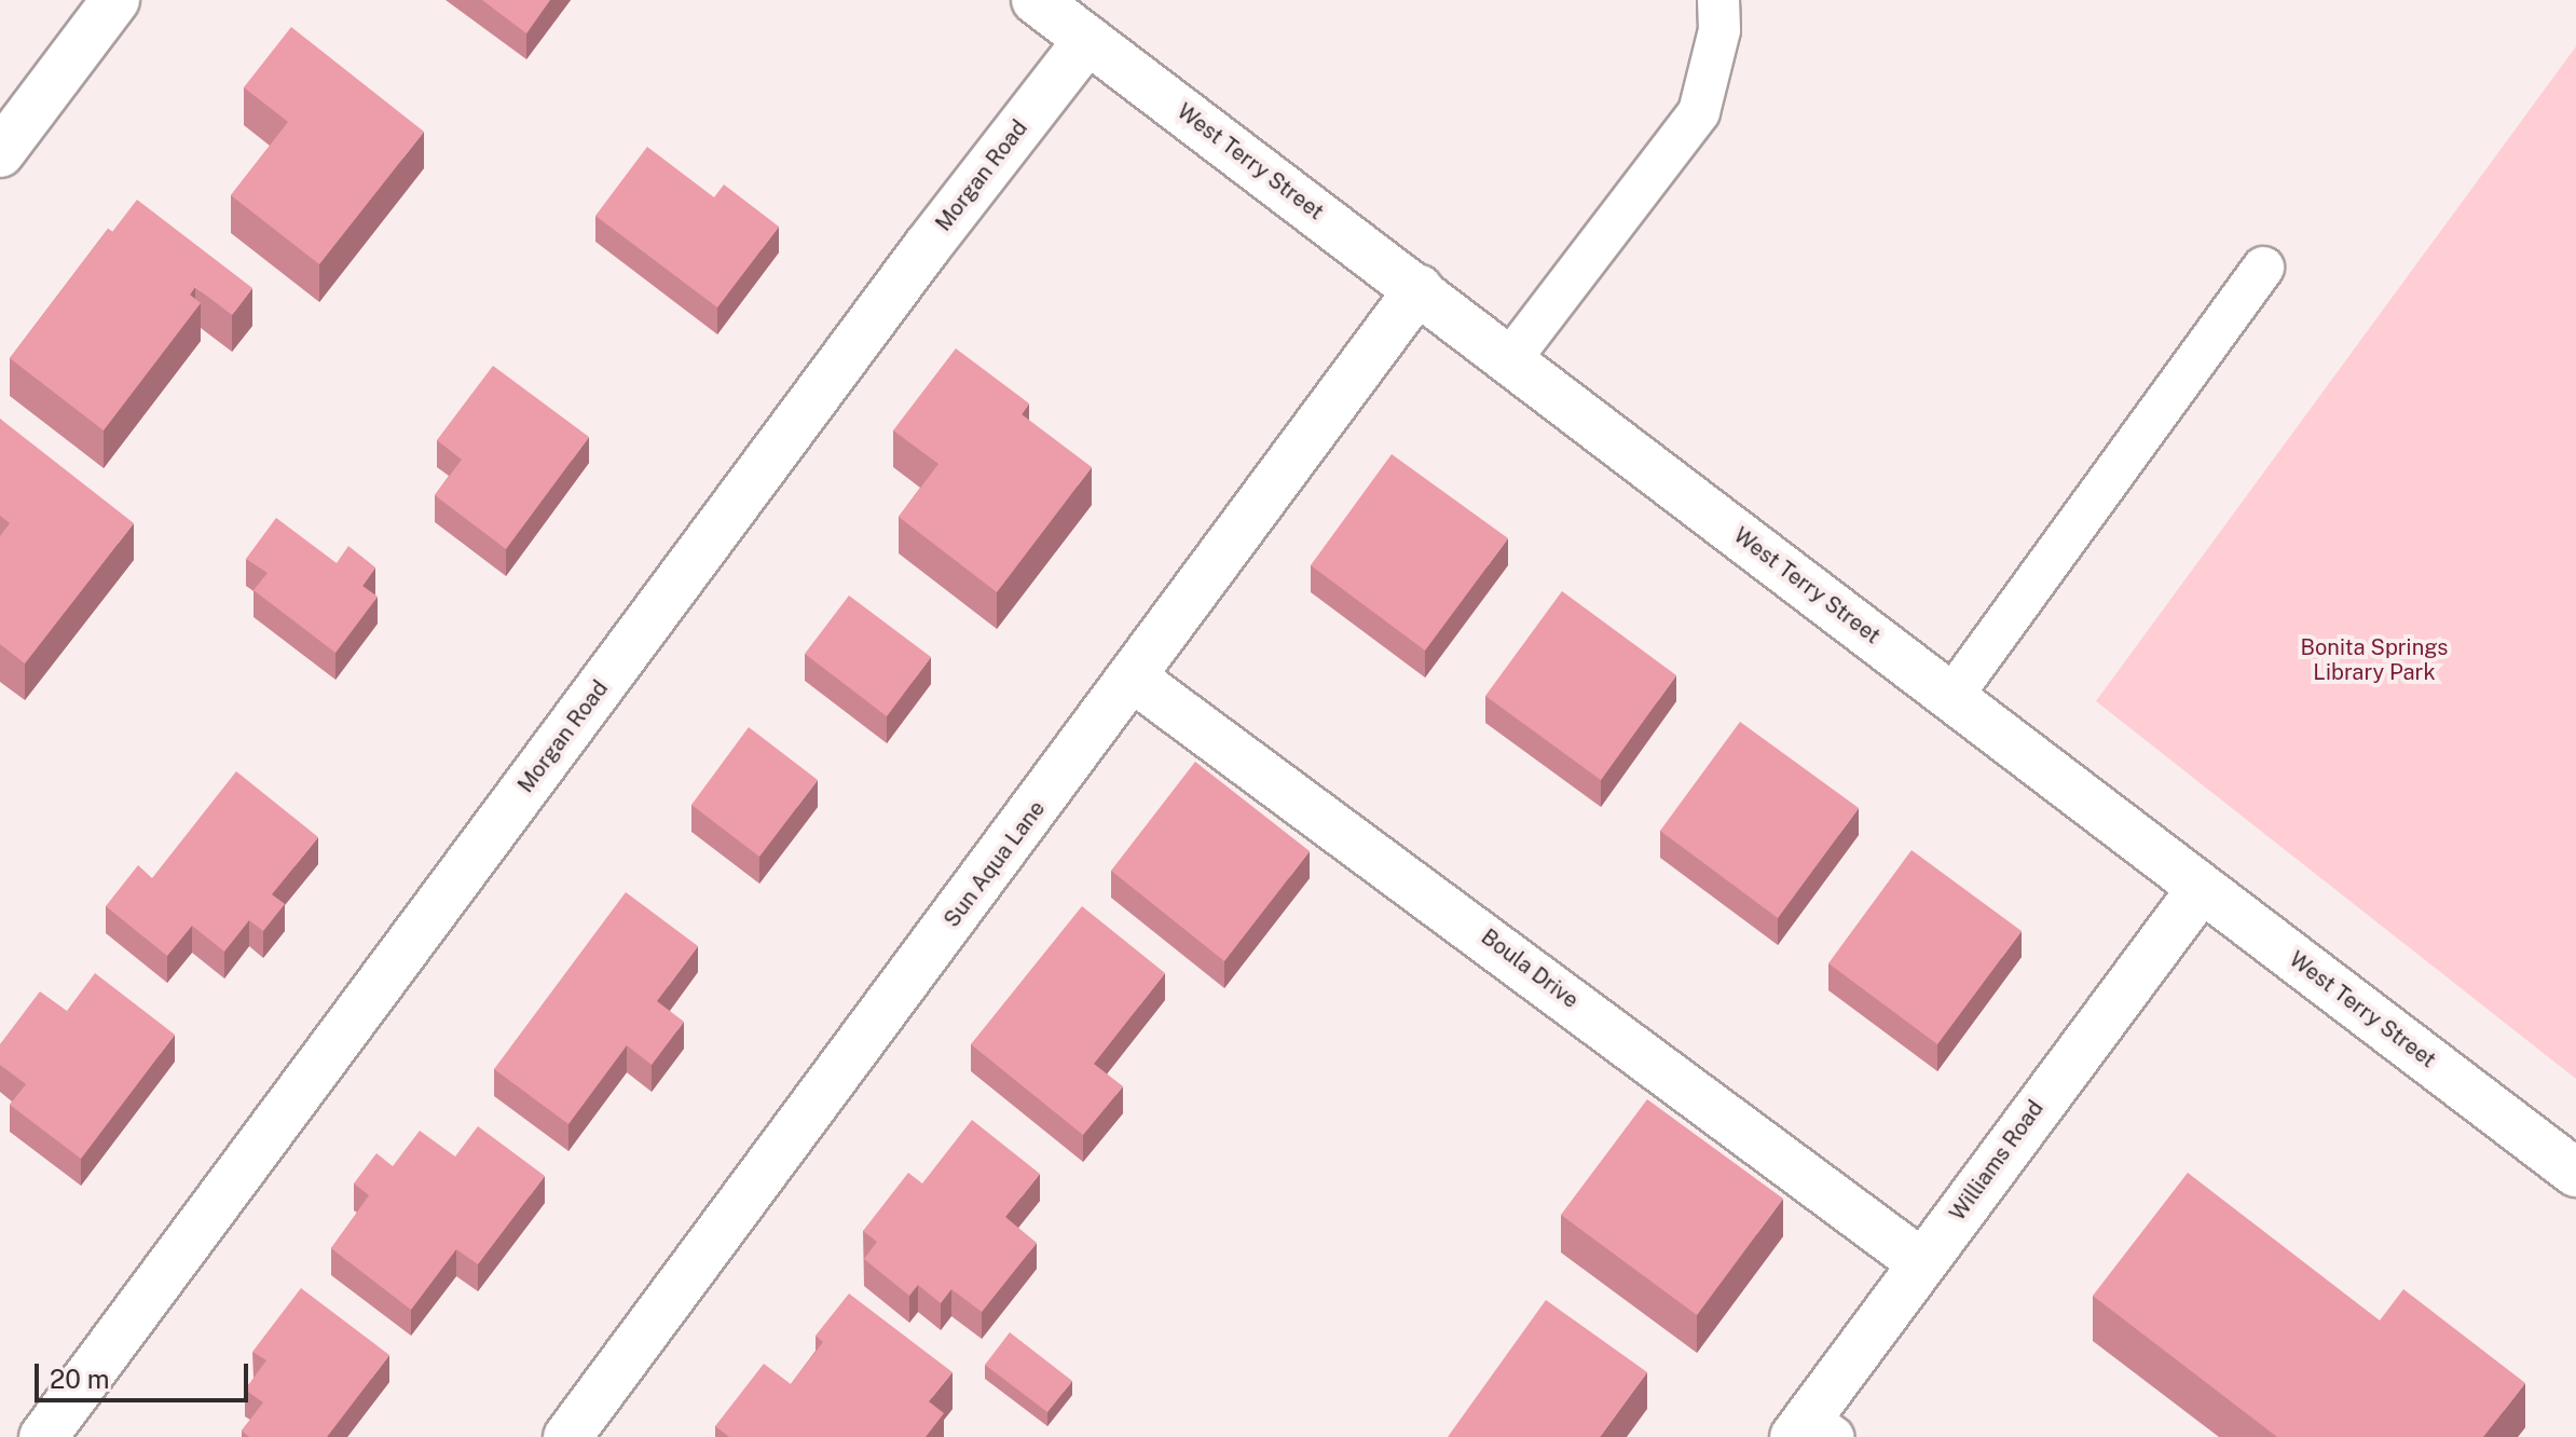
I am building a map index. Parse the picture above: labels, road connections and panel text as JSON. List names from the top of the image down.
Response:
{
  "streets": {
    "street": [
      "West Terry Street",
      "Morgan Road",
      "Sun Aqua Lane",
      "Boula Drive",
      "Williams Road"
    ]
  },
  "crossings": [
    ["West Terry Street", "Morgan Road"],
    ["West Terry Street", "Sun Aqua Lane"],
    ["West Terry Street", "Williams Road"],
    ["Sun Aqua Lane", "Boula Drive"],
    ["Boula Drive", "Williams Road"]
  ],
  "parks": ["Bonita Springs Library Park"],
  "scale_bar": "20 m"
}
